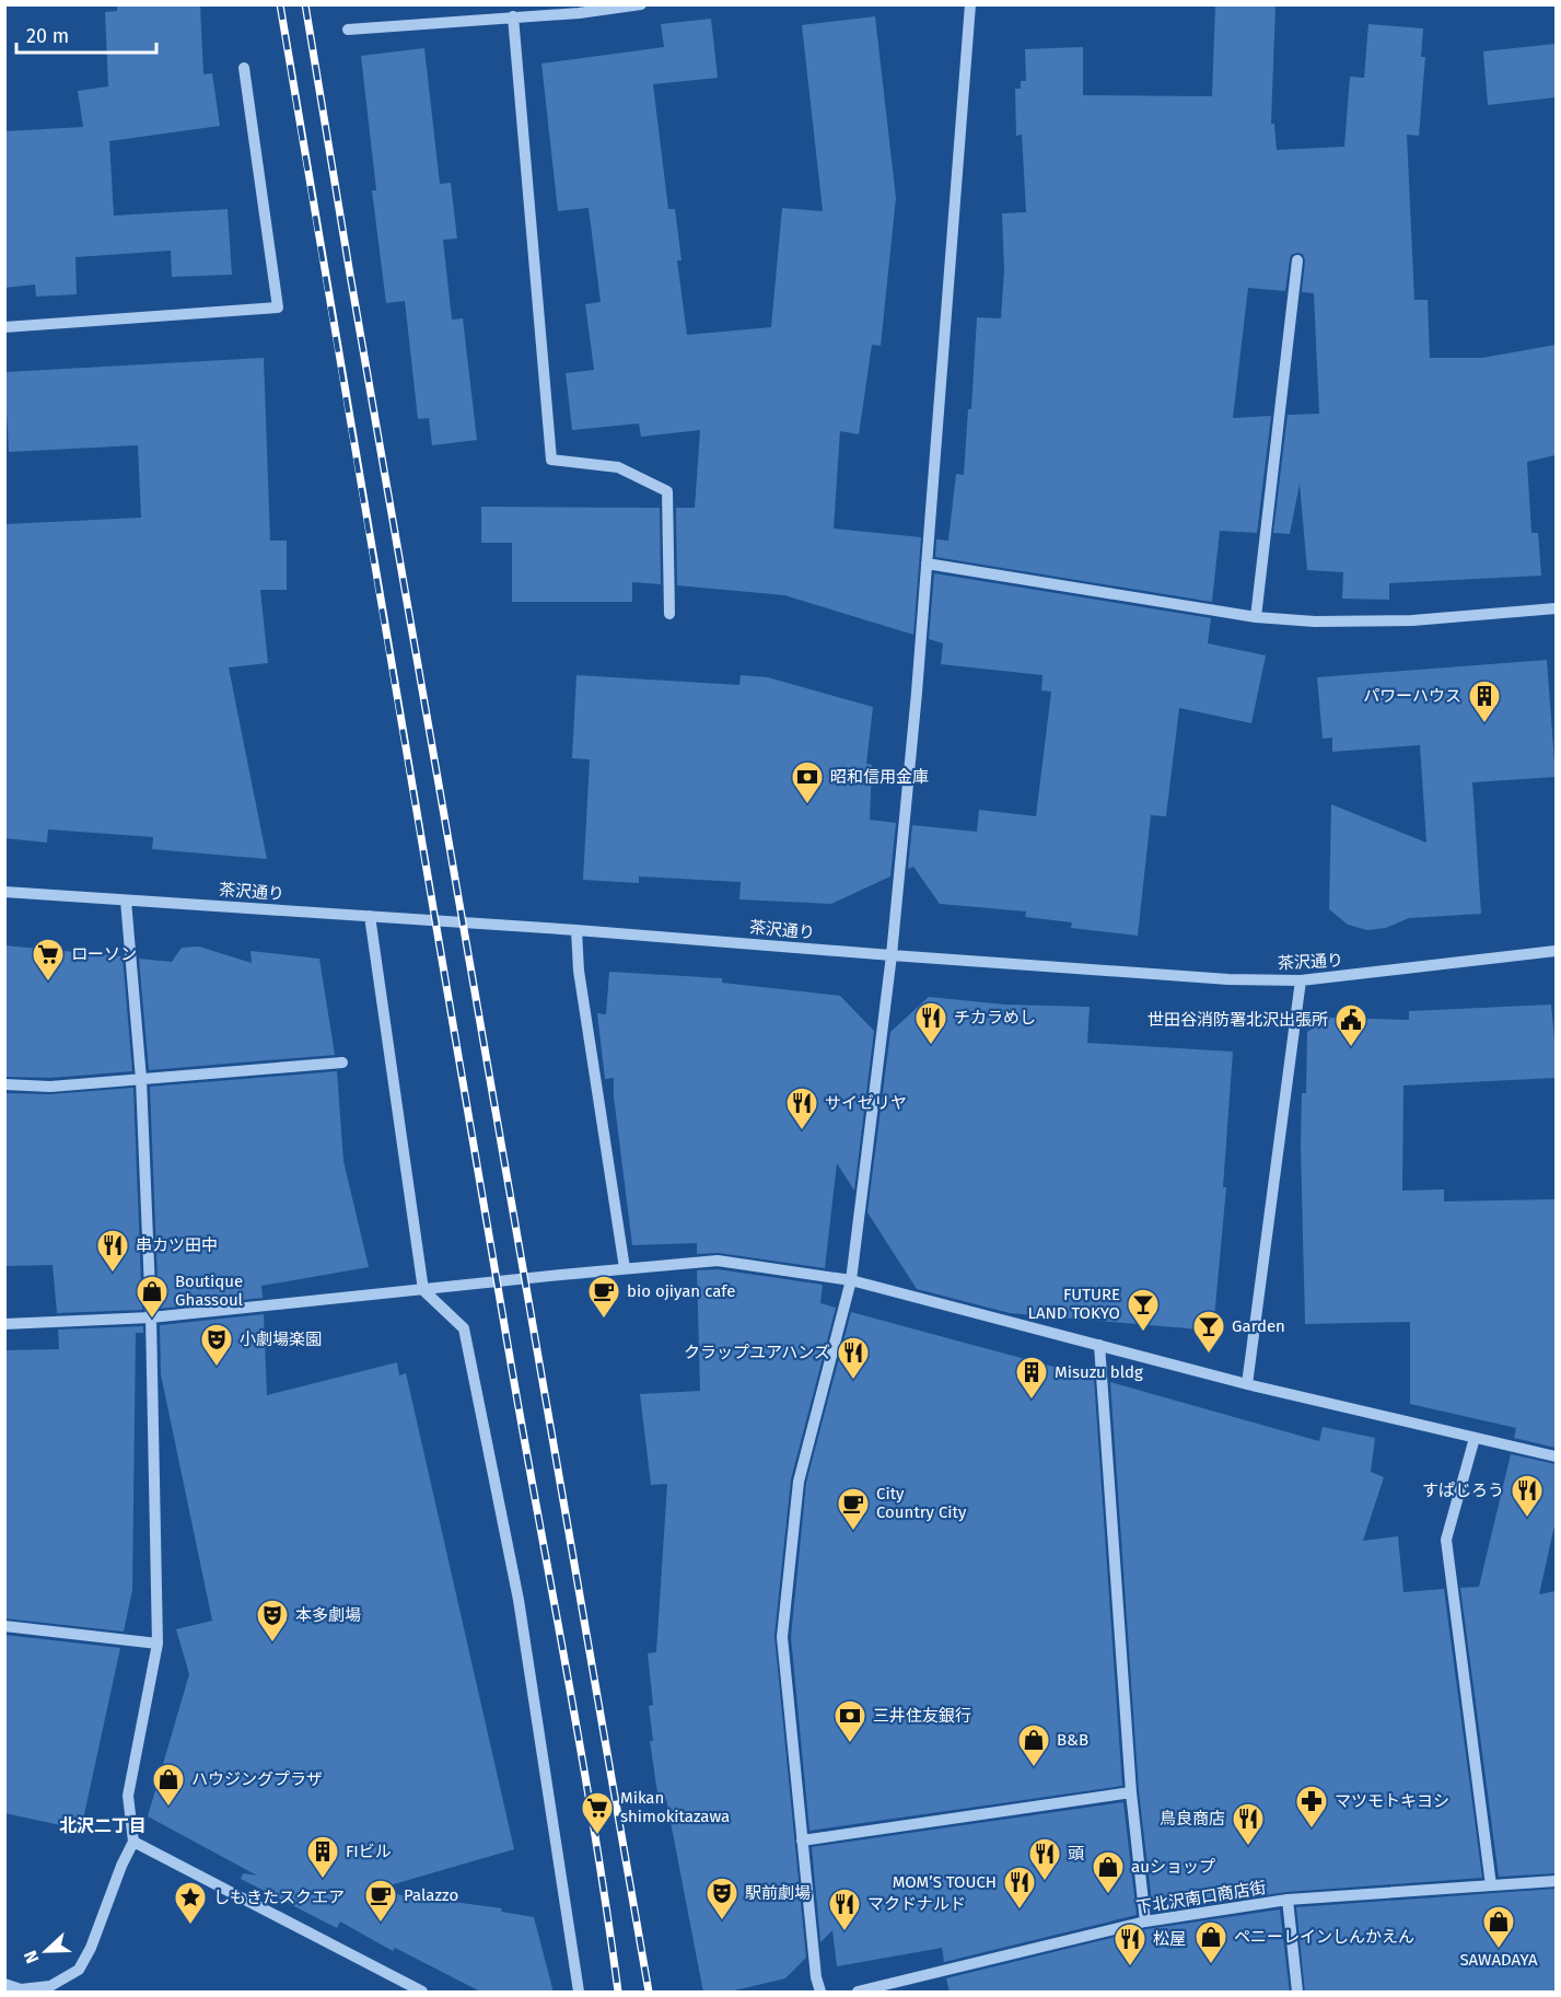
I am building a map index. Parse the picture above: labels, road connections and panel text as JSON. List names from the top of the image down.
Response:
{
  "streets": {
    "street": ["茶沢通り", "下北沢南口商店街"]
  },
  "districts": ["北沢二丁目"],
  "places": {
    "building": ["パワーハウス", "Misuzu bldg", "FIビル"],
    "bank": ["昭和信用金庫", "三井住友銀行"],
    "supermarket": ["ローソン", "Mikan shimokitazawa"],
    "restaurant": [
      "チカラめし",
      "サイゼリヤ",
      "串カツ田中",
      "クラップユアハンズ",
      "すぱじろう",
      "鳥良商店",
      "頭",
      "MOM’S TOUCH",
      "マクドナルド",
      "松屋"
    ],
    "public building": ["世田谷消防署北沢出張所"],
    "shop": [
      "Boutique Ghassoul",
      "B&B",
      "ハウジングプラザ",
      "auショップ",
      "SAWADAYA",
      "ペニーレインしんかえん"
    ],
    "cafe": ["bio ojiyan cafe", "City Country City", "Palazzo"],
    "bar": ["FUTURE LAND TOKYO", "Garden"],
    "theatre": ["小劇場楽園", "本多劇場", "駅前劇場"],
    "pharmacy": ["マツモトキヨシ"],
    "place": ["しもきたスクエア"]
  },
  "scale_bar": "20 m",
  "north": "left"
}
